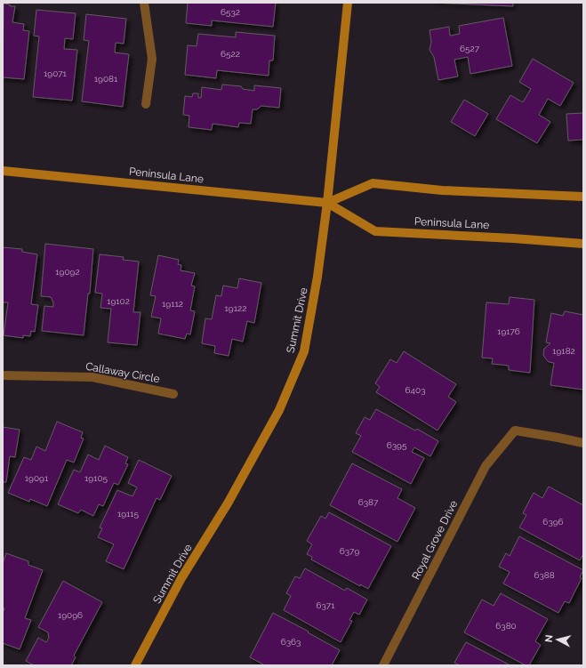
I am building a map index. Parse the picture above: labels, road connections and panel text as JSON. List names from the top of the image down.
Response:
{
  "streets": {
    "street": [
      "Peninsula Lane",
      "Summit Drive",
      "Callaway Circle",
      "Royal Grove Drive"
    ]
  },
  "crossings": [
    ["Peninsula Lane", "Summit Drive"]
  ],
  "house_numbers": [
    "6532",
    "6527",
    "6522",
    "19071",
    "19081",
    "19092",
    "19102",
    "19112",
    "19122",
    "19176",
    "19182",
    "6403",
    "6395",
    "19091",
    "19105",
    "6387",
    "19115",
    "6396",
    "6379",
    "6388",
    "6371",
    "19096",
    "6380",
    "6363"
  ],
  "north": "left"
}
